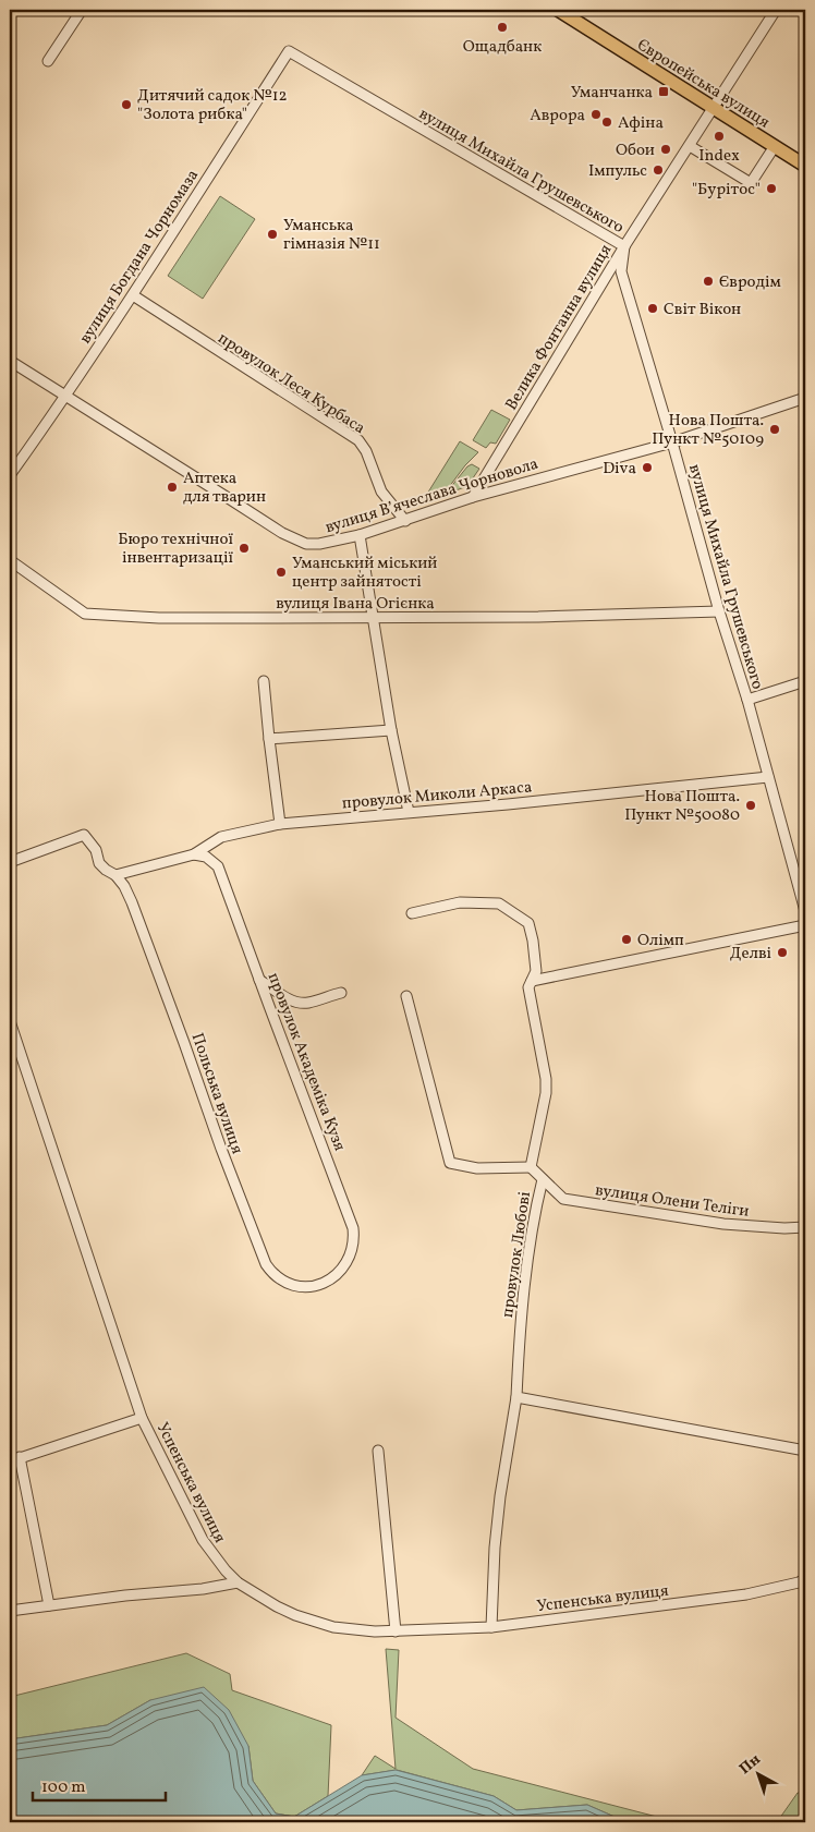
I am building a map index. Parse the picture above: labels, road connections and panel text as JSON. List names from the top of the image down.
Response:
{
  "streets": {
    "main road": ["Європейська вулиця"],
    "street": [
      "вулиця Михайла Грушевського",
      "вулиця Богдана Чорномаза",
      "Велика Фонтанна вулиця",
      "провулок Леся Курбаса",
      "вулиця В’ячеслава Чорновола",
      "вулиця Івана Огієнка",
      "провулок Миколи Аркаса",
      "провулок Академіка Кузя",
      "Польська вулиця",
      "вулиця Олени Теліги",
      "провулок Любові",
      "Успенська вулиця"
    ]
  },
  "crossings": [
    ["Європейська вулиця", "Велика Фонтанна вулиця"],
    ["вулиця Михайла Грушевського", "вулиця Богдана Чорномаза"],
    ["вулиця Михайла Грушевського", "Велика Фонтанна вулиця"],
    ["вулиця Михайла Грушевського", "вулиця В’ячеслава Чорновола"],
    ["вулиця Михайла Грушевського", "вулиця Івана Огієнка"],
    ["вулиця Михайла Грушевського", "провулок Миколи Аркаса"],
    ["вулиця Богдана Чорномаза", "провулок Леся Курбаса"],
    ["вулиця Богдана Чорномаза", "вулиця В’ячеслава Чорновола"],
    ["Велика Фонтанна вулиця", "вулиця В’ячеслава Чорновола"],
    ["провулок Леся Курбаса", "вулиця В’ячеслава Чорновола"],
    ["провулок Миколи Аркаса", "провулок Академіка Кузя"],
    ["провулок Миколи Аркаса", "Польська вулиця"],
    ["провулок Академіка Кузя", "Польська вулиця"],
    ["вулиця Олени Теліги", "провулок Любові"],
    ["провулок Любові", "Успенська вулиця"]
  ],
  "places": {
    "other": [
      "Ощадбанк",
      "Дитячий садок №12 \"Золота рибка\"",
      "Аврора",
      "Афіна",
      "Index",
      "Обои",
      "Імпульс",
      "\"Бурітос\"",
      "Уманська гімназія №11",
      "Євродім",
      "Світ Вікон",
      "Нова Пошта. Пункт №50109",
      "Diva",
      "Аптека для тварин",
      "Бюро технічної інвентаризації",
      "Уманський міський центр зайнятості",
      "Нова Пошта. Пункт №50080",
      "Олімп",
      "Делві"
    ],
    "transit": ["Уманчанка"]
  },
  "scale_bar": "100 m",
  "north": "top left"
}
